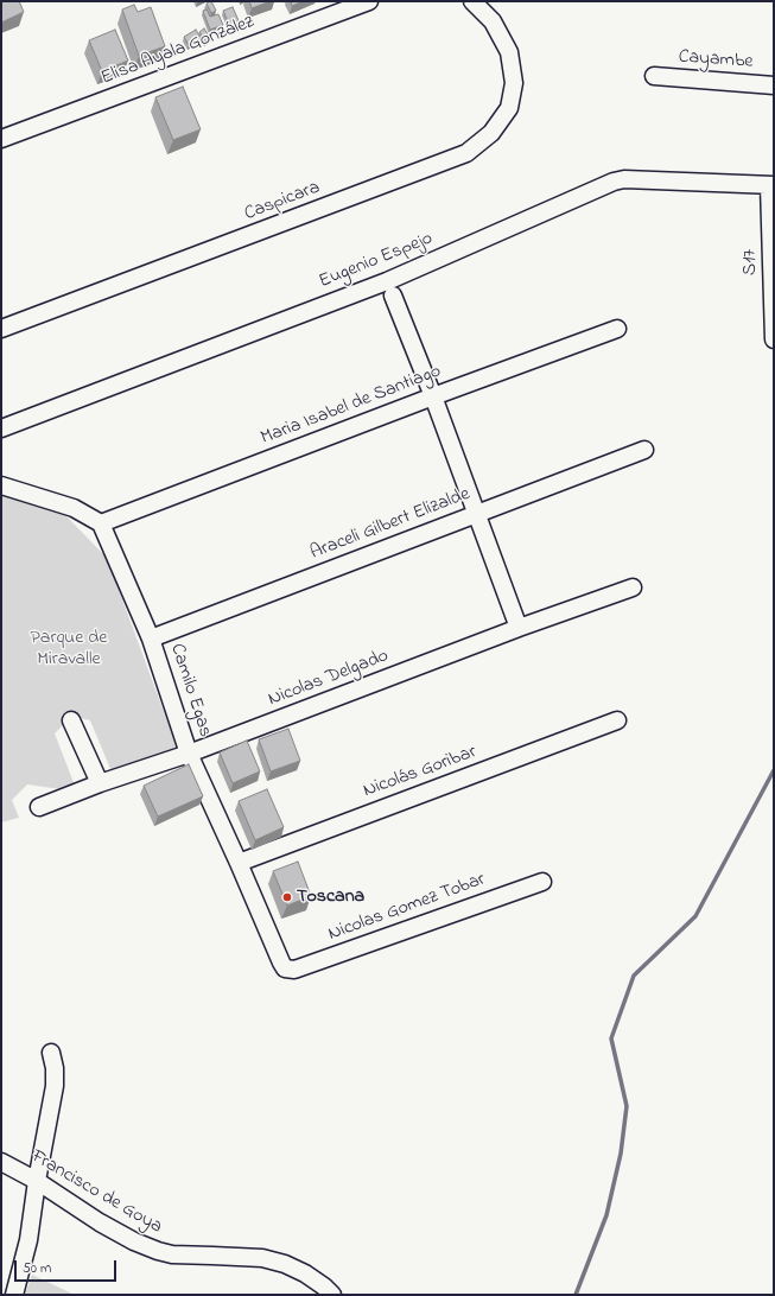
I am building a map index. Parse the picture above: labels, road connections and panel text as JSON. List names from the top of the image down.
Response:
{
  "streets": {
    "street": [
      "Elisa Ayala González",
      "Cayambe",
      "Caspicara",
      "Eugenio Espejo",
      "S17",
      "Maria Isabel de Santiago",
      "Araceli Gilbert Elizalde",
      "Nicolas Delgado",
      "Camilo Egas",
      "Nicolás Goribar",
      "Nicolas Gomez Tobar",
      "Francisco de Goya"
    ]
  },
  "crossings": [
    ["Eugenio Espejo", "S17"],
    ["Maria Isabel de Santiago", "Camilo Egas"],
    ["Araceli Gilbert Elizalde", "Camilo Egas"],
    ["Nicolas Delgado", "Camilo Egas"],
    ["Camilo Egas", "Nicolás Goribar"],
    ["Camilo Egas", "Nicolas Gomez Tobar"]
  ],
  "parks": ["Parque de Miravalle"],
  "places": ["Toscana"],
  "scale_bar": "50 m"
}
